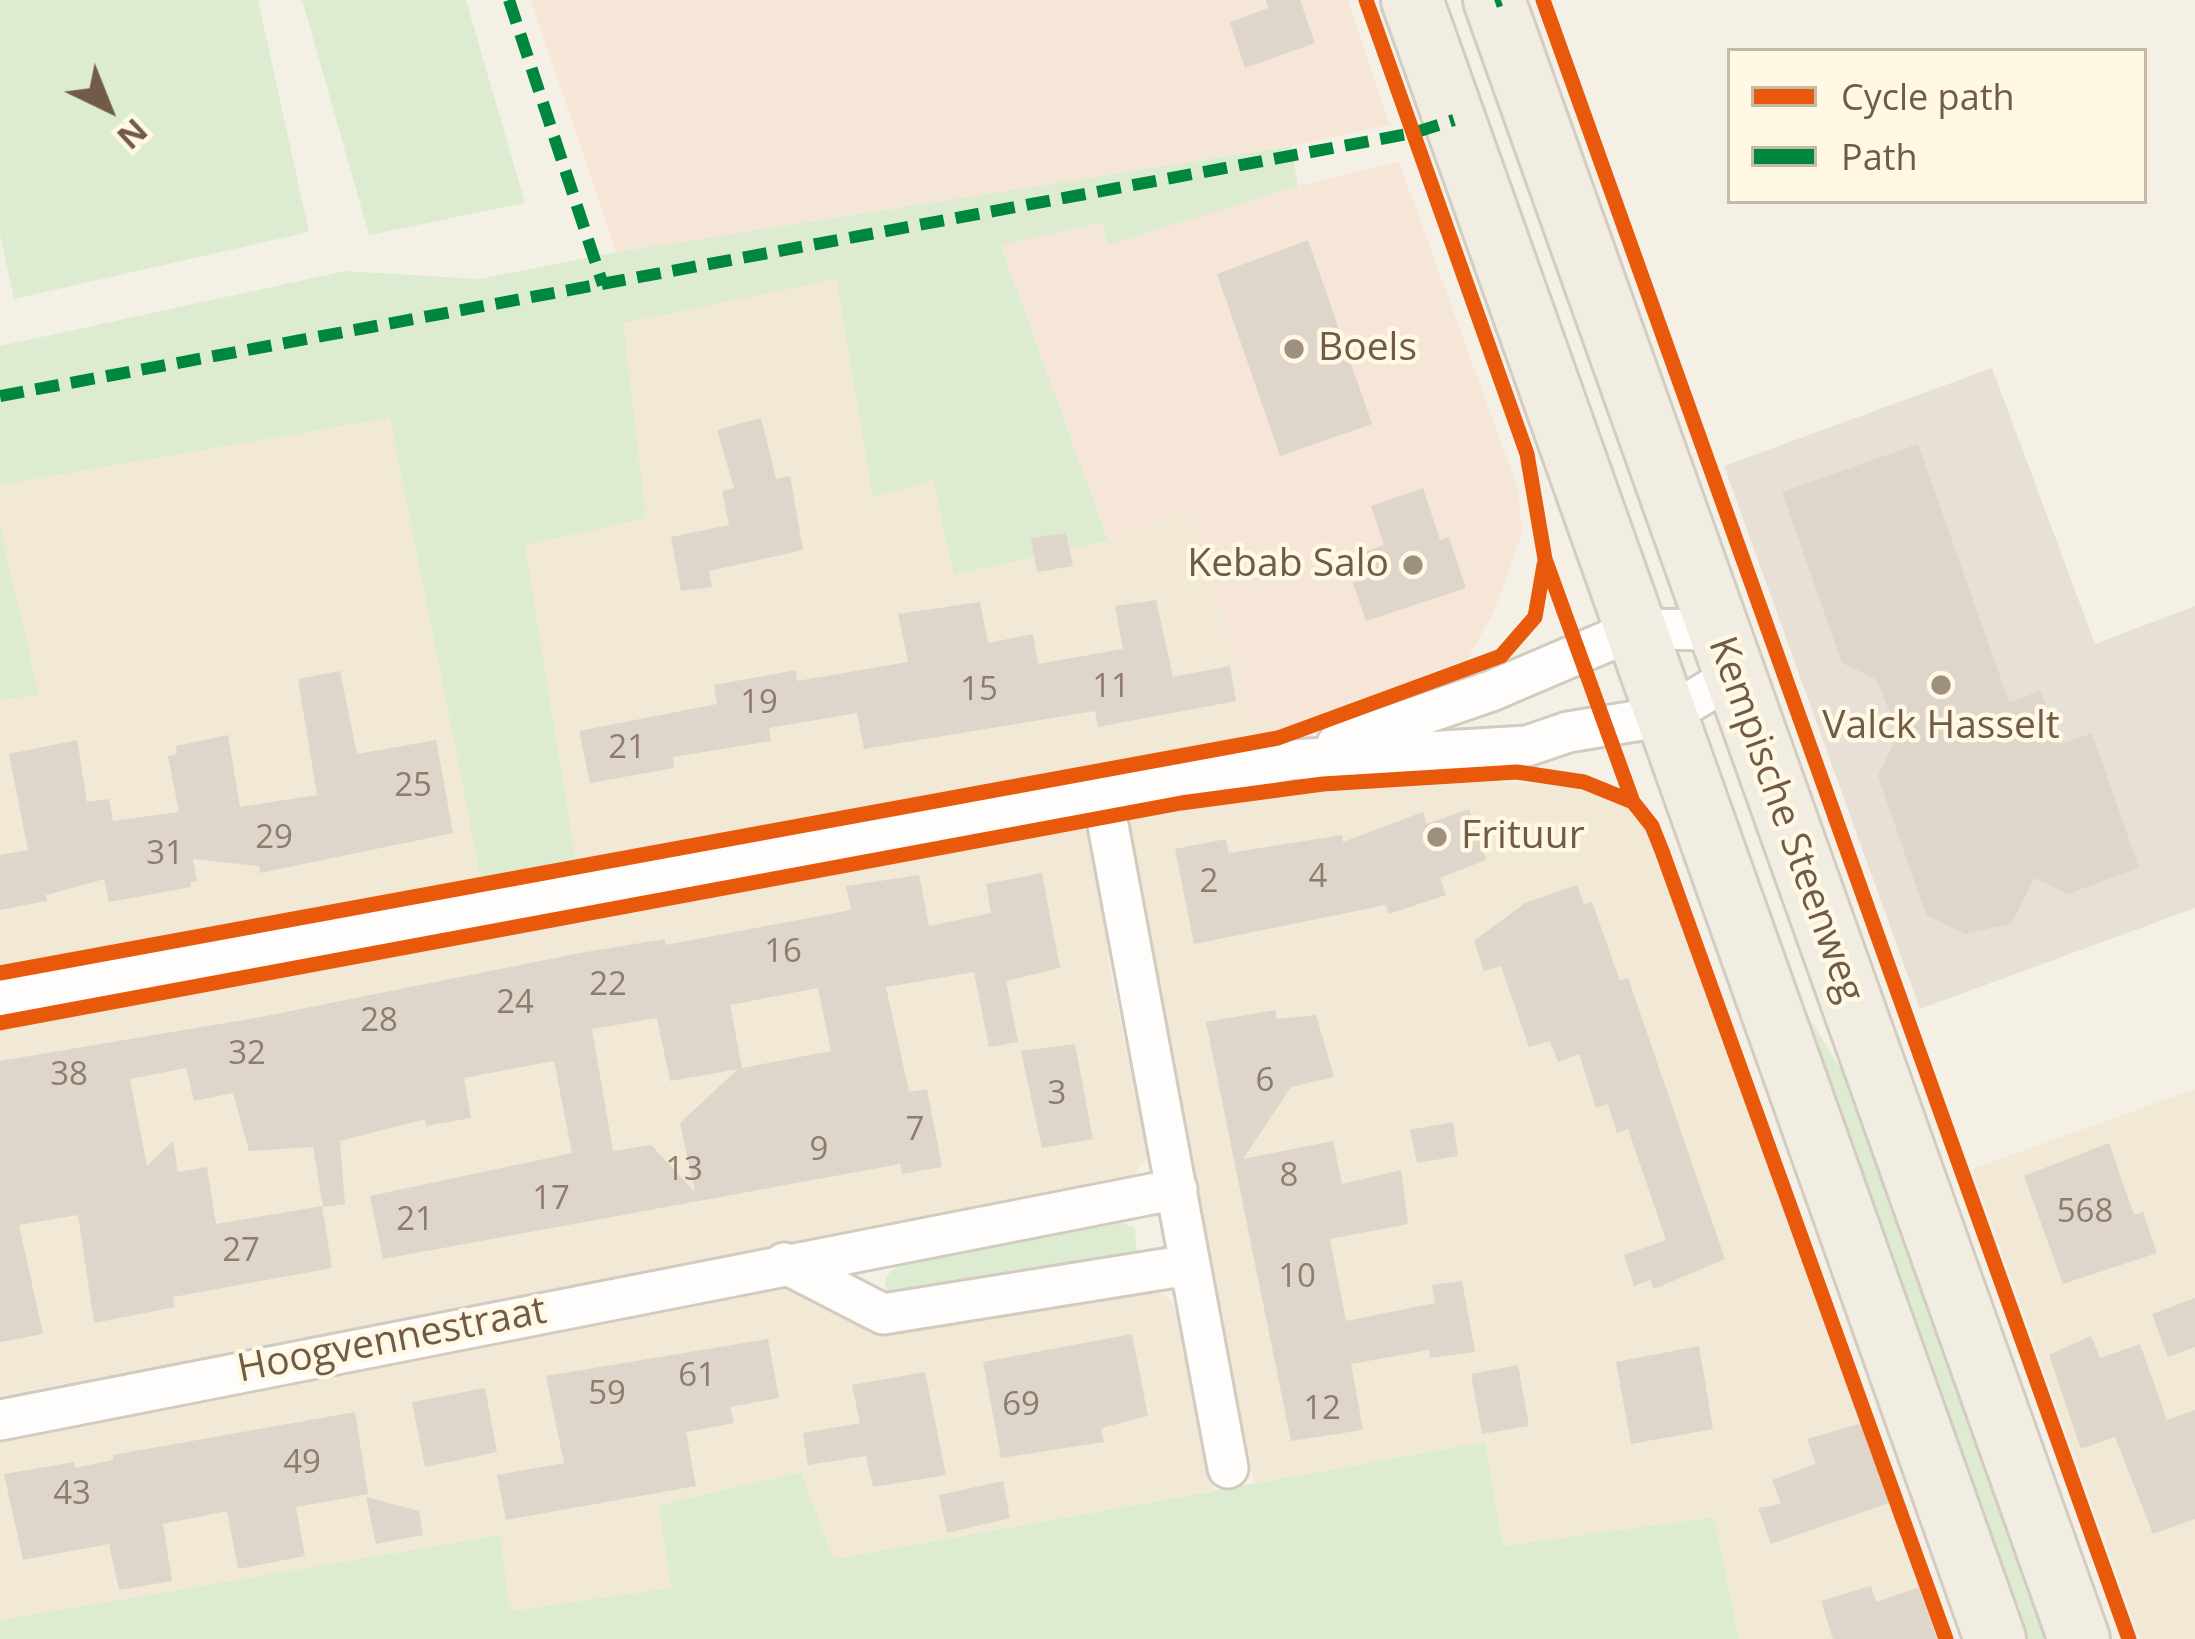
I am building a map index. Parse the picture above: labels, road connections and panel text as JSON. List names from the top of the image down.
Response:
{
  "streets": {
    "main road": ["Kempische Steenweg"],
    "street": ["Hoogvennestraat"]
  },
  "places": [
    "Boels",
    "Kebab Salo",
    "Valck Hasselt",
    "Frituur"
  ],
  "house_numbers": [
    "11",
    "15",
    "19",
    "21",
    "25",
    "29",
    "31",
    "4",
    "2",
    "16",
    "22",
    "24",
    "28",
    "32",
    "38",
    "6",
    "3",
    "7",
    "9",
    "13",
    "8",
    "17",
    "568",
    "21",
    "27",
    "10",
    "61",
    "59",
    "69",
    "12",
    "49",
    "43"
  ],
  "legend": ["Cycle path", "Path"],
  "north": "bottom right"
}
